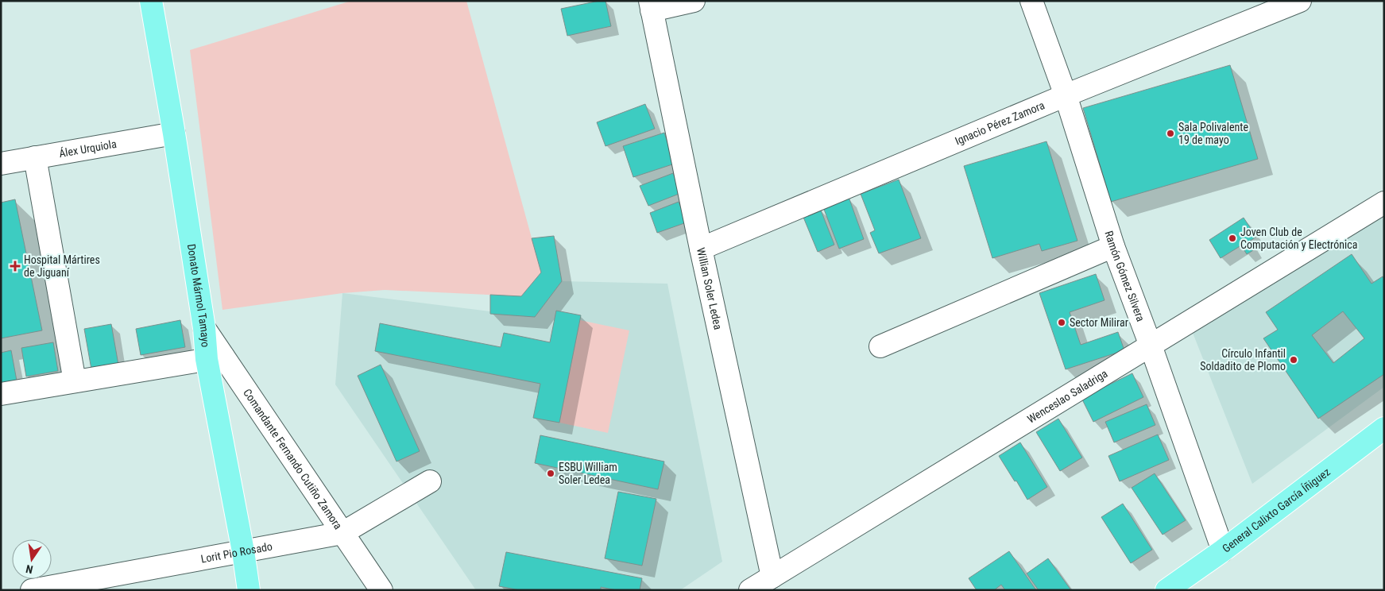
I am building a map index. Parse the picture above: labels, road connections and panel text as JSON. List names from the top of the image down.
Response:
{
  "streets": {
    "main road": ["Donato Mármol Tamayo", "General Calixto García Íñiguez"],
    "street": [
      "Ignacio Pérez Zamora",
      "Álex Urquiola",
      "Ramón Gómez Silvera",
      "Willian Soler Ledea",
      "Wenceslao Saladriga",
      "Comandante Fernando Cutiño Zamora",
      "Lorit Pio Rosado"
    ]
  },
  "crossings": [
    ["Ignacio Pérez Zamora", "Ramón Gómez Silvera"],
    ["Ignacio Pérez Zamora", "Willian Soler Ledea"],
    ["Álex Urquiola", "Donato Mármol Tamayo"],
    ["Ramón Gómez Silvera", "Wenceslao Saladriga"],
    ["Ramón Gómez Silvera", "General Calixto García Íñiguez"],
    ["Willian Soler Ledea", "Wenceslao Saladriga"],
    ["Donato Mármol Tamayo", "Comandante Fernando Cutiño Zamora"],
    ["Donato Mármol Tamayo", "Lorit Pio Rosado"],
    ["Comandante Fernando Cutiño Zamora", "Lorit Pio Rosado"]
  ],
  "places": {
    "other": [
      "Sala Polivalente 19 de mayo",
      "Joven Club de Computación y Electrónica",
      "Sector Milirar",
      "Círculo Infantil Soldadito de Plomo",
      "ESBU William Soler Ledea"
    ],
    "health": ["Hospital Mártires de Jiguaní"]
  },
  "north": "bottom"
}
